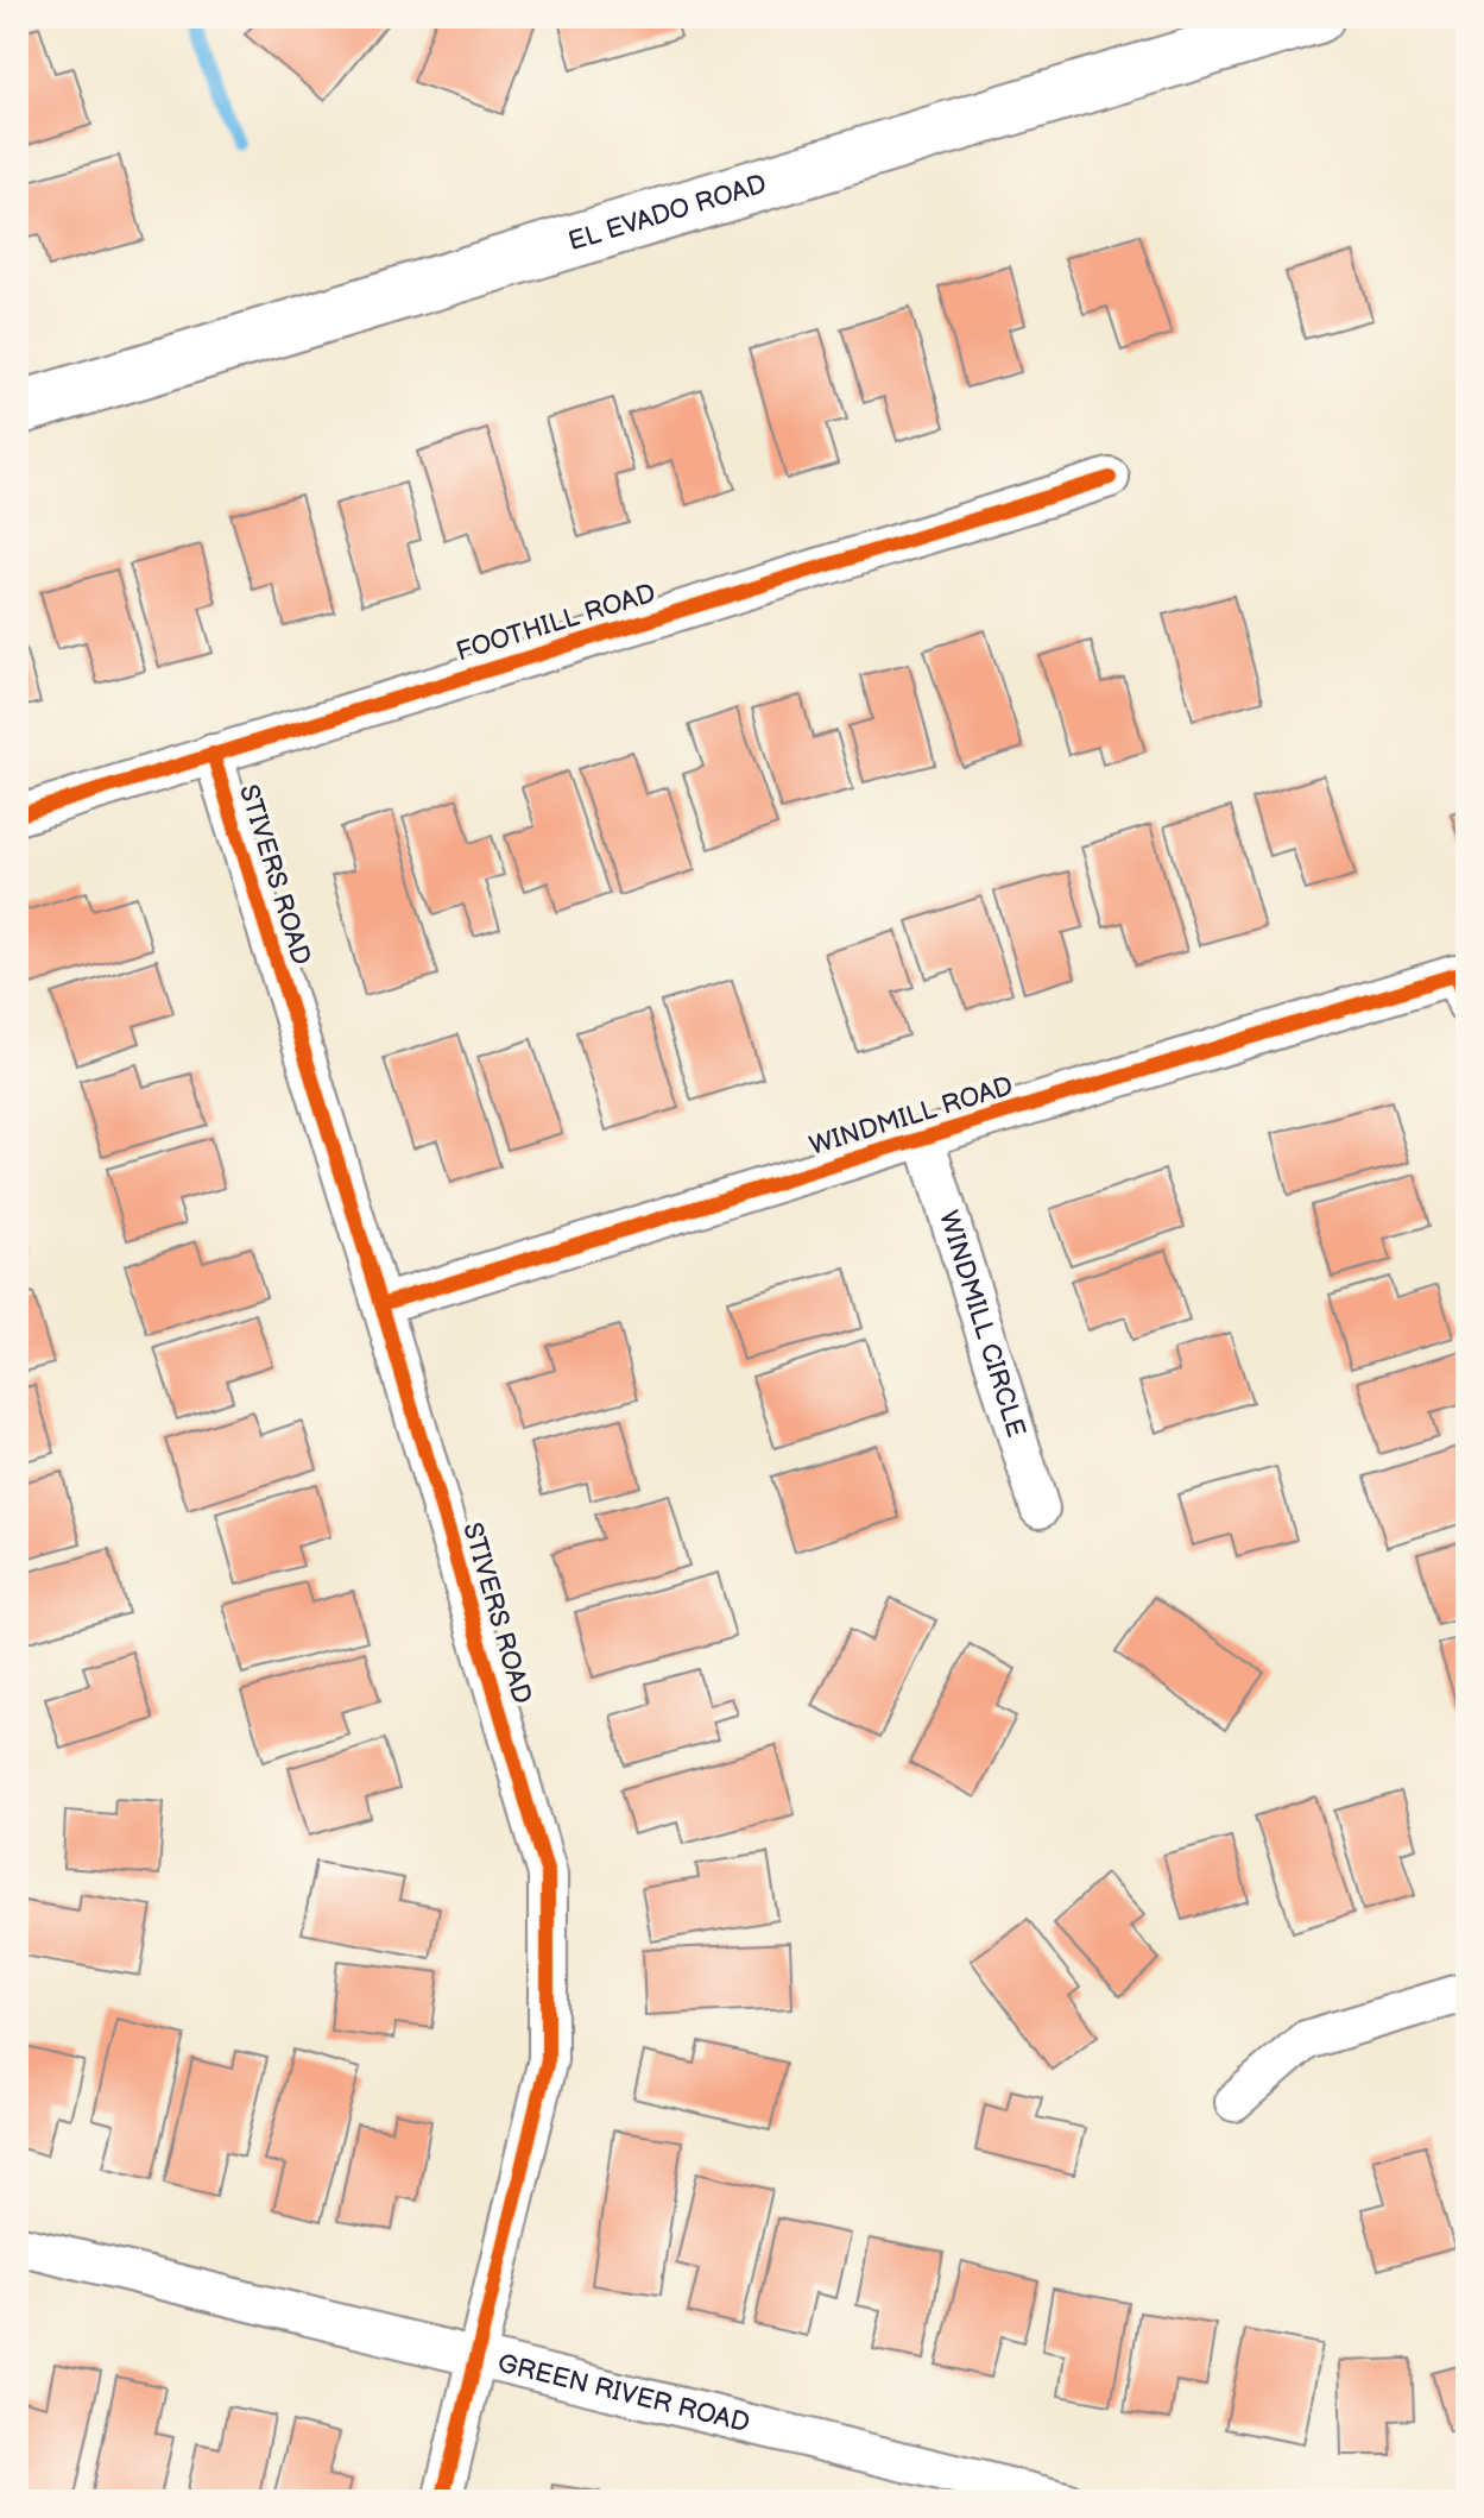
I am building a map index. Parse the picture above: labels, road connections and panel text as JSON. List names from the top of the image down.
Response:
{
  "streets": {
    "main road": ["EL EVADO ROAD"],
    "street": [
      "FOOTHILL ROAD",
      "STIVERS ROAD",
      "WINDMILL ROAD",
      "WINDMILL CIRCLE",
      "GREEN RIVER ROAD"
    ]
  },
  "crossings": [
    ["FOOTHILL ROAD", "STIVERS ROAD"],
    ["STIVERS ROAD", "WINDMILL ROAD"],
    ["STIVERS ROAD", "GREEN RIVER ROAD"],
    ["WINDMILL ROAD", "WINDMILL CIRCLE"]
  ]
}
